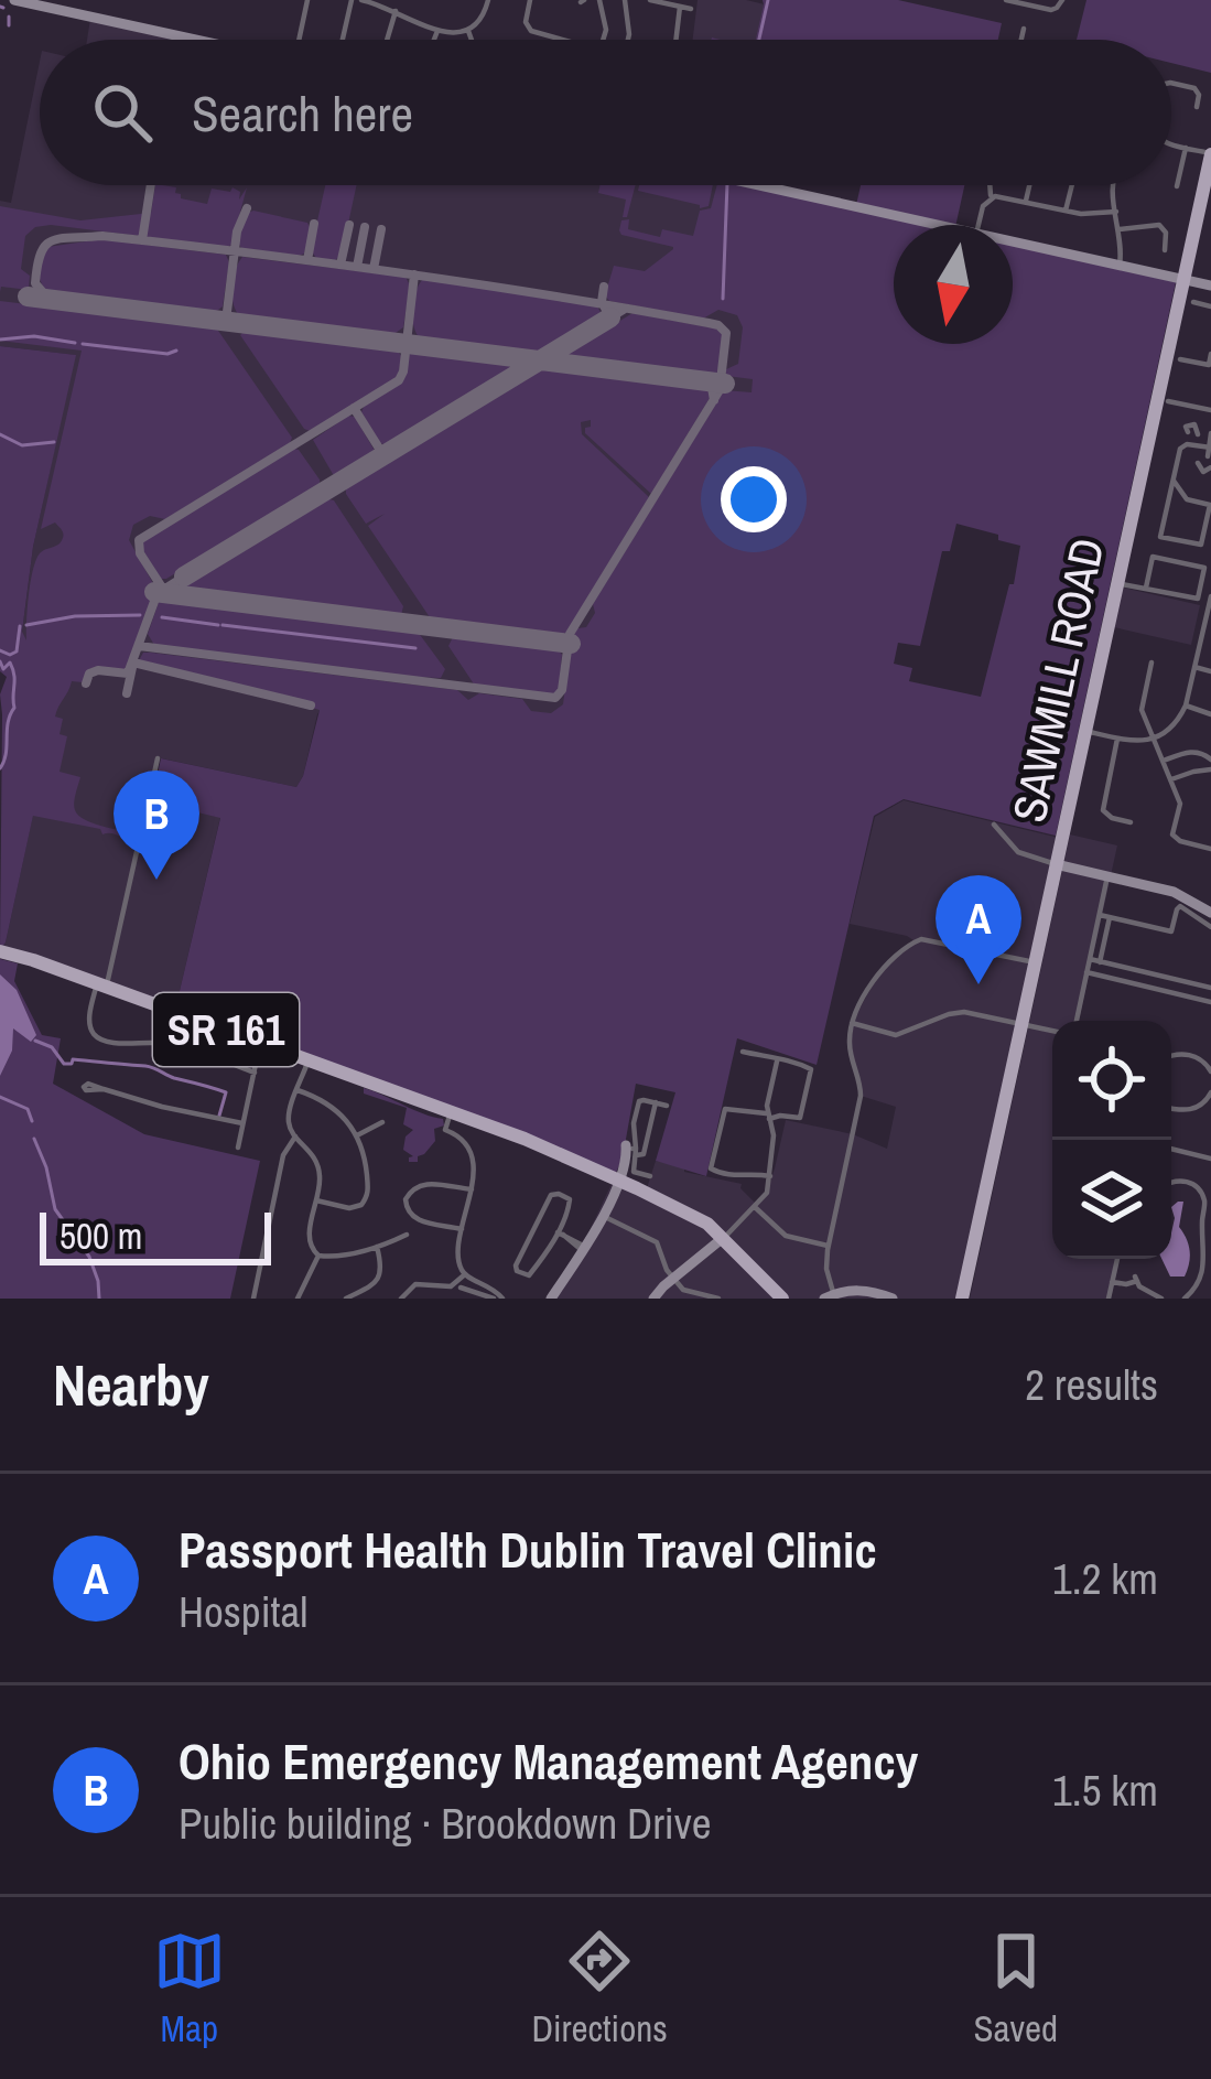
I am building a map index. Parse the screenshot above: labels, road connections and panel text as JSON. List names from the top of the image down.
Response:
{
  "streets": {
    "main road": ["SAWMILL ROAD", "SR 161"]
  },
  "scale_bar": "500 m",
  "north": "bottom",
  "page": {
    "search": "Search here",
    "pins": ["B", "A"],
    "scale": "500 m",
    "heading": ["Nearby", "2 results"],
    "list": [
      {
        "mark": "A",
        "name": "Passport Health Dublin Travel Clinic",
        "note": "Hospital",
        "value": "1.2 km"
      },
      {
        "mark": "B",
        "name": "Ohio Emergency Management Agency",
        "note": "Public building · Brookdown Drive",
        "value": "1.5 km"
      }
    ],
    "nav": ["Map", "Directions", "Saved"]
  }
}
